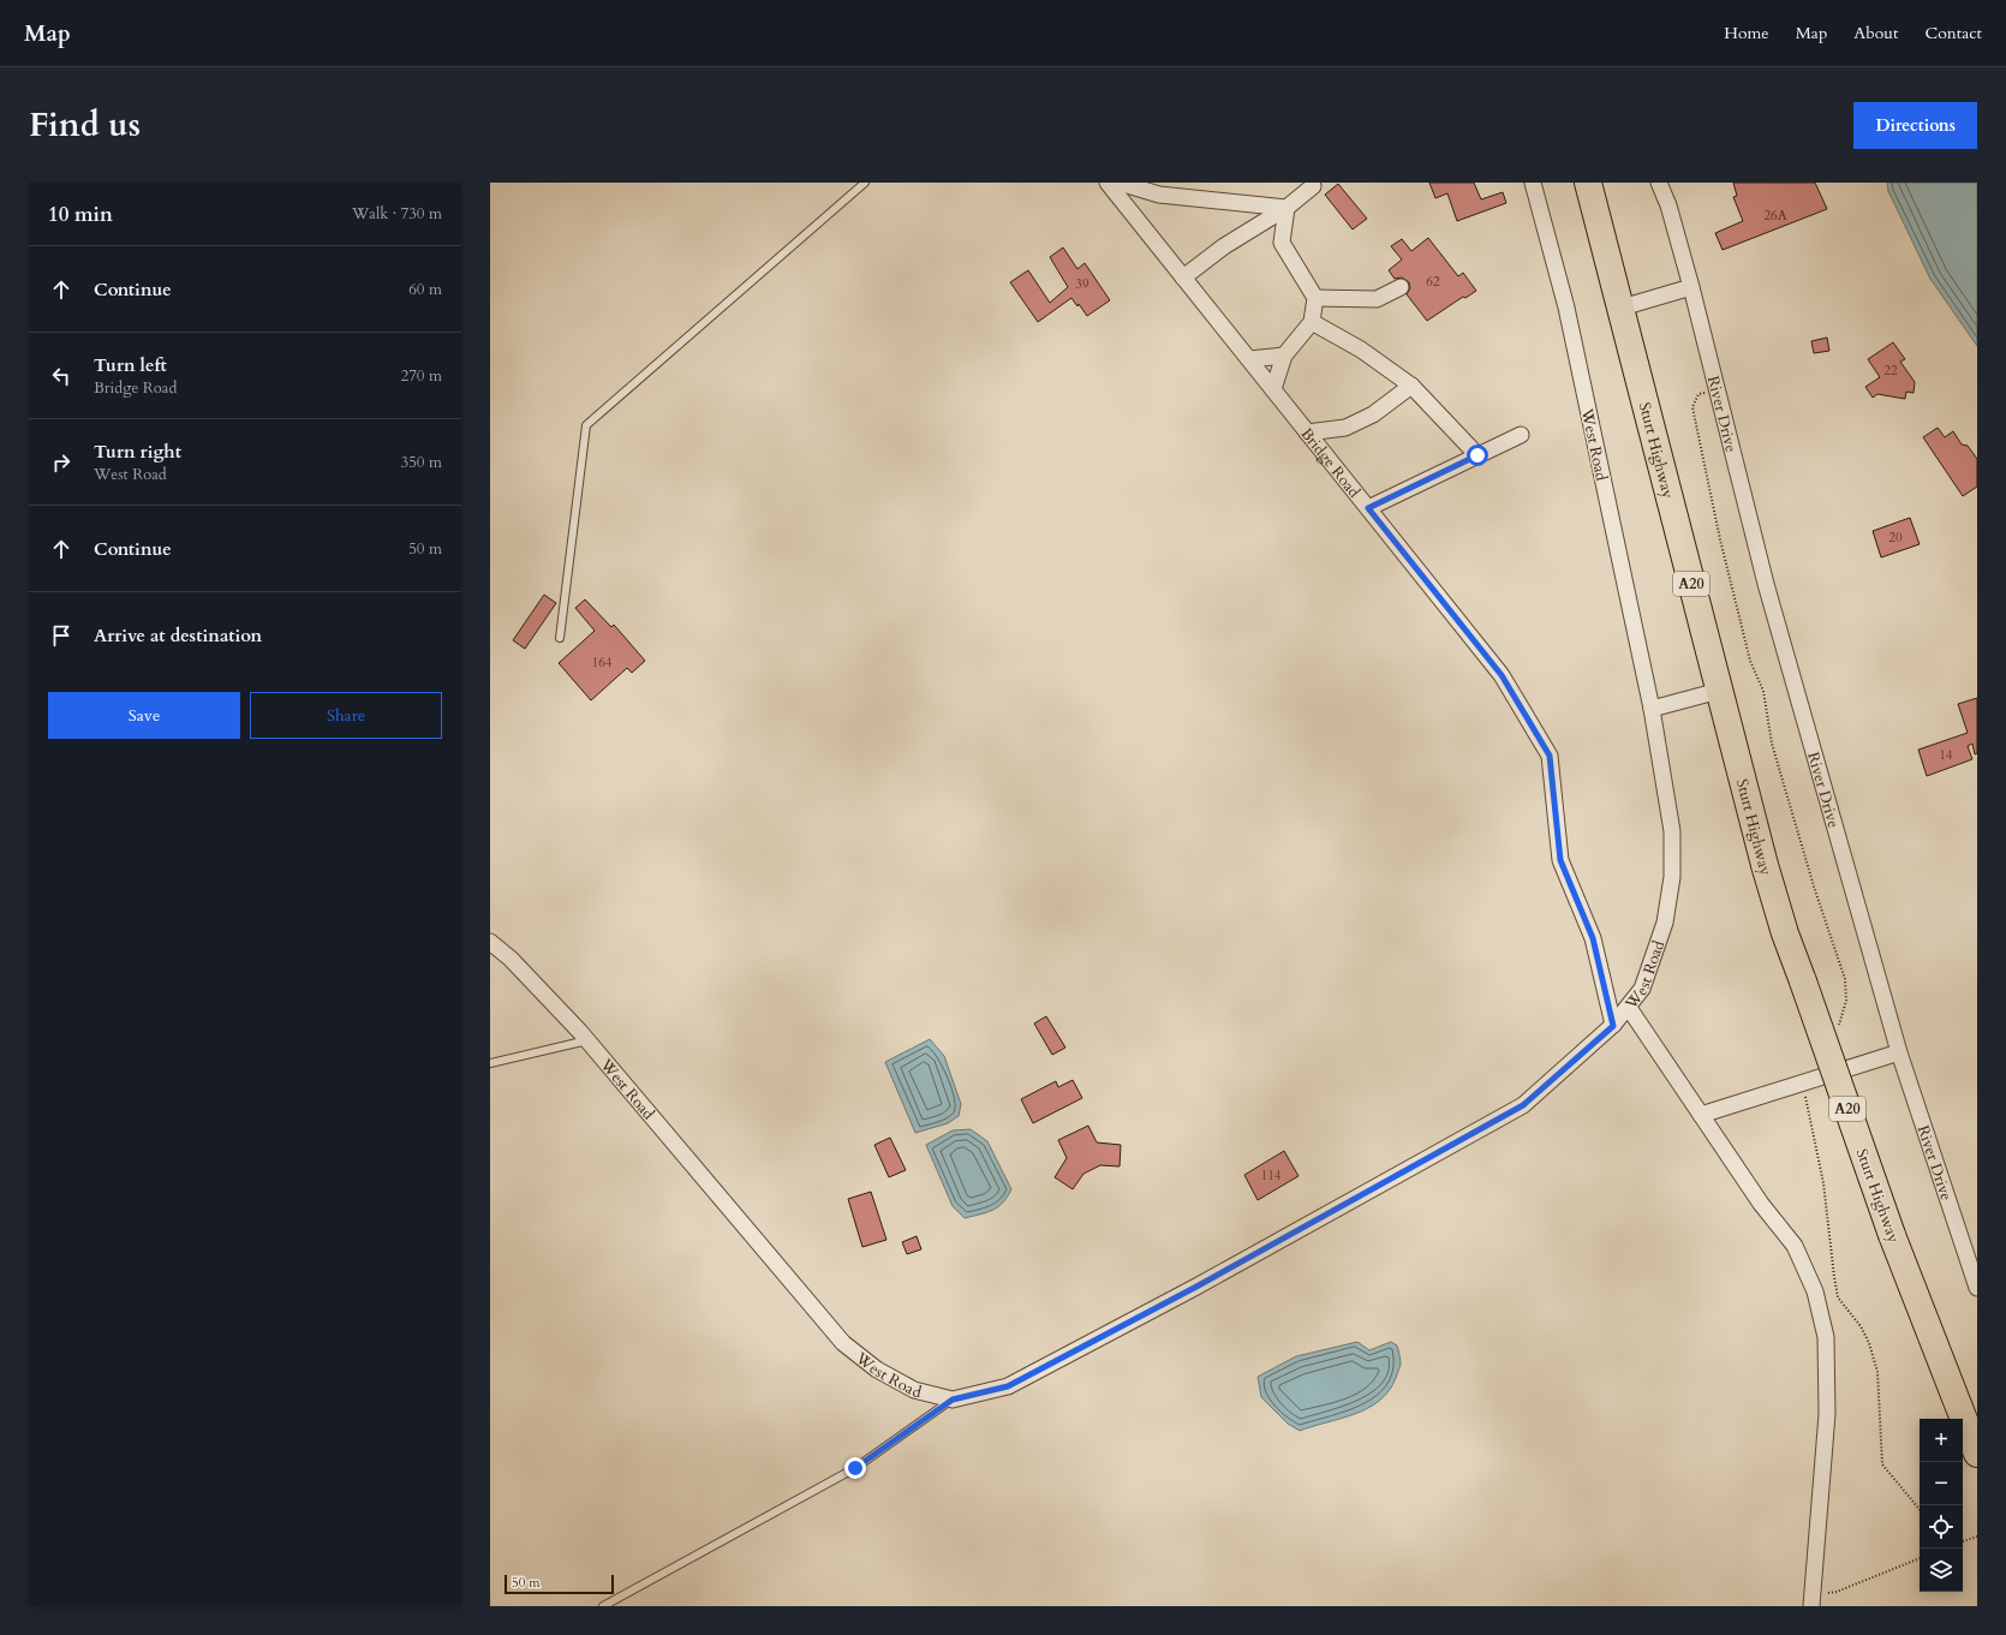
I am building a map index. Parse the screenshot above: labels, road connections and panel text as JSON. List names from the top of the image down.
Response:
{
  "streets": {
    "highway": ["Sturt Highway", "A20"],
    "street": ["River Drive", "West Road", "Bridge Road"]
  },
  "crossings": [
    ["West Road", "Bridge Road"]
  ],
  "house_numbers": [
    "26A",
    "62",
    "39",
    "22",
    "20",
    "164",
    "14",
    "114"
  ],
  "scale_bar": "50 m",
  "page": {
    "header": "Map",
    "nav": [
      "Home",
      "Map",
      "About",
      "Contact"
    ],
    "title": "Find us",
    "buttons": [
      "Directions",
      ["Save", "Share"]
    ],
    "heading": ["10 min", "Walk · 730 m"],
    "list": [
      ["Continue", "60 m"],
      ["Turn left", "Bridge Road", "270 m"],
      ["Turn right", "West Road", "350 m"],
      ["Continue", "50 m"],
      "Arrive at destination"
    ],
    "map_buttons": ["+", "−"],
    "scale": "50 m"
  }
}
